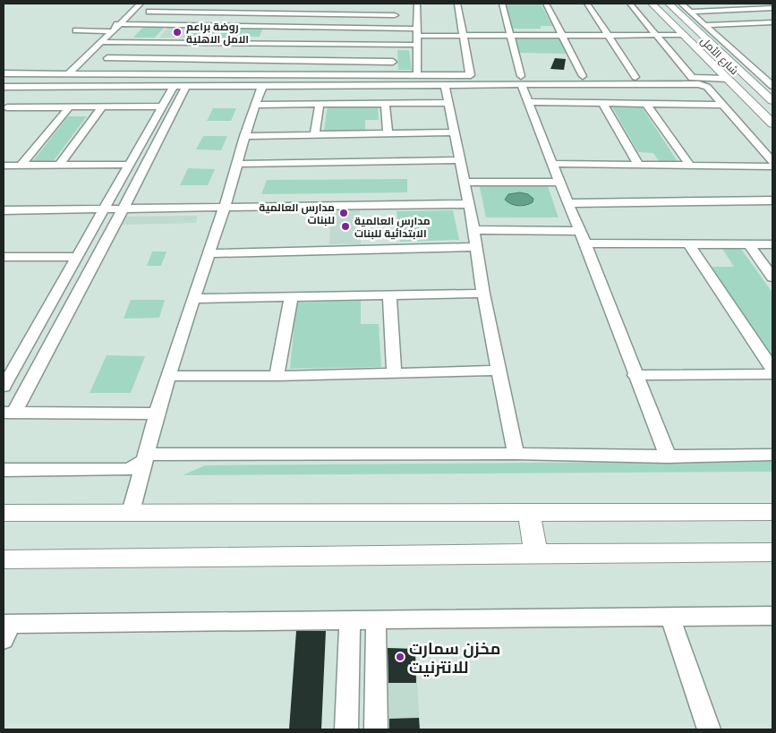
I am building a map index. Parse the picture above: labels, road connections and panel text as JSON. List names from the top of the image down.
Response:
{
  "streets": {
    "main road": ["شارع الأمل"]
  },
  "places": [
    "روضة براعم الامل الاهلية",
    "مدارس العالمية للبنات",
    "مدارس العالمية الابتدائية للبنات",
    "مخزن سمارت للانترنيت"
  ]
}
